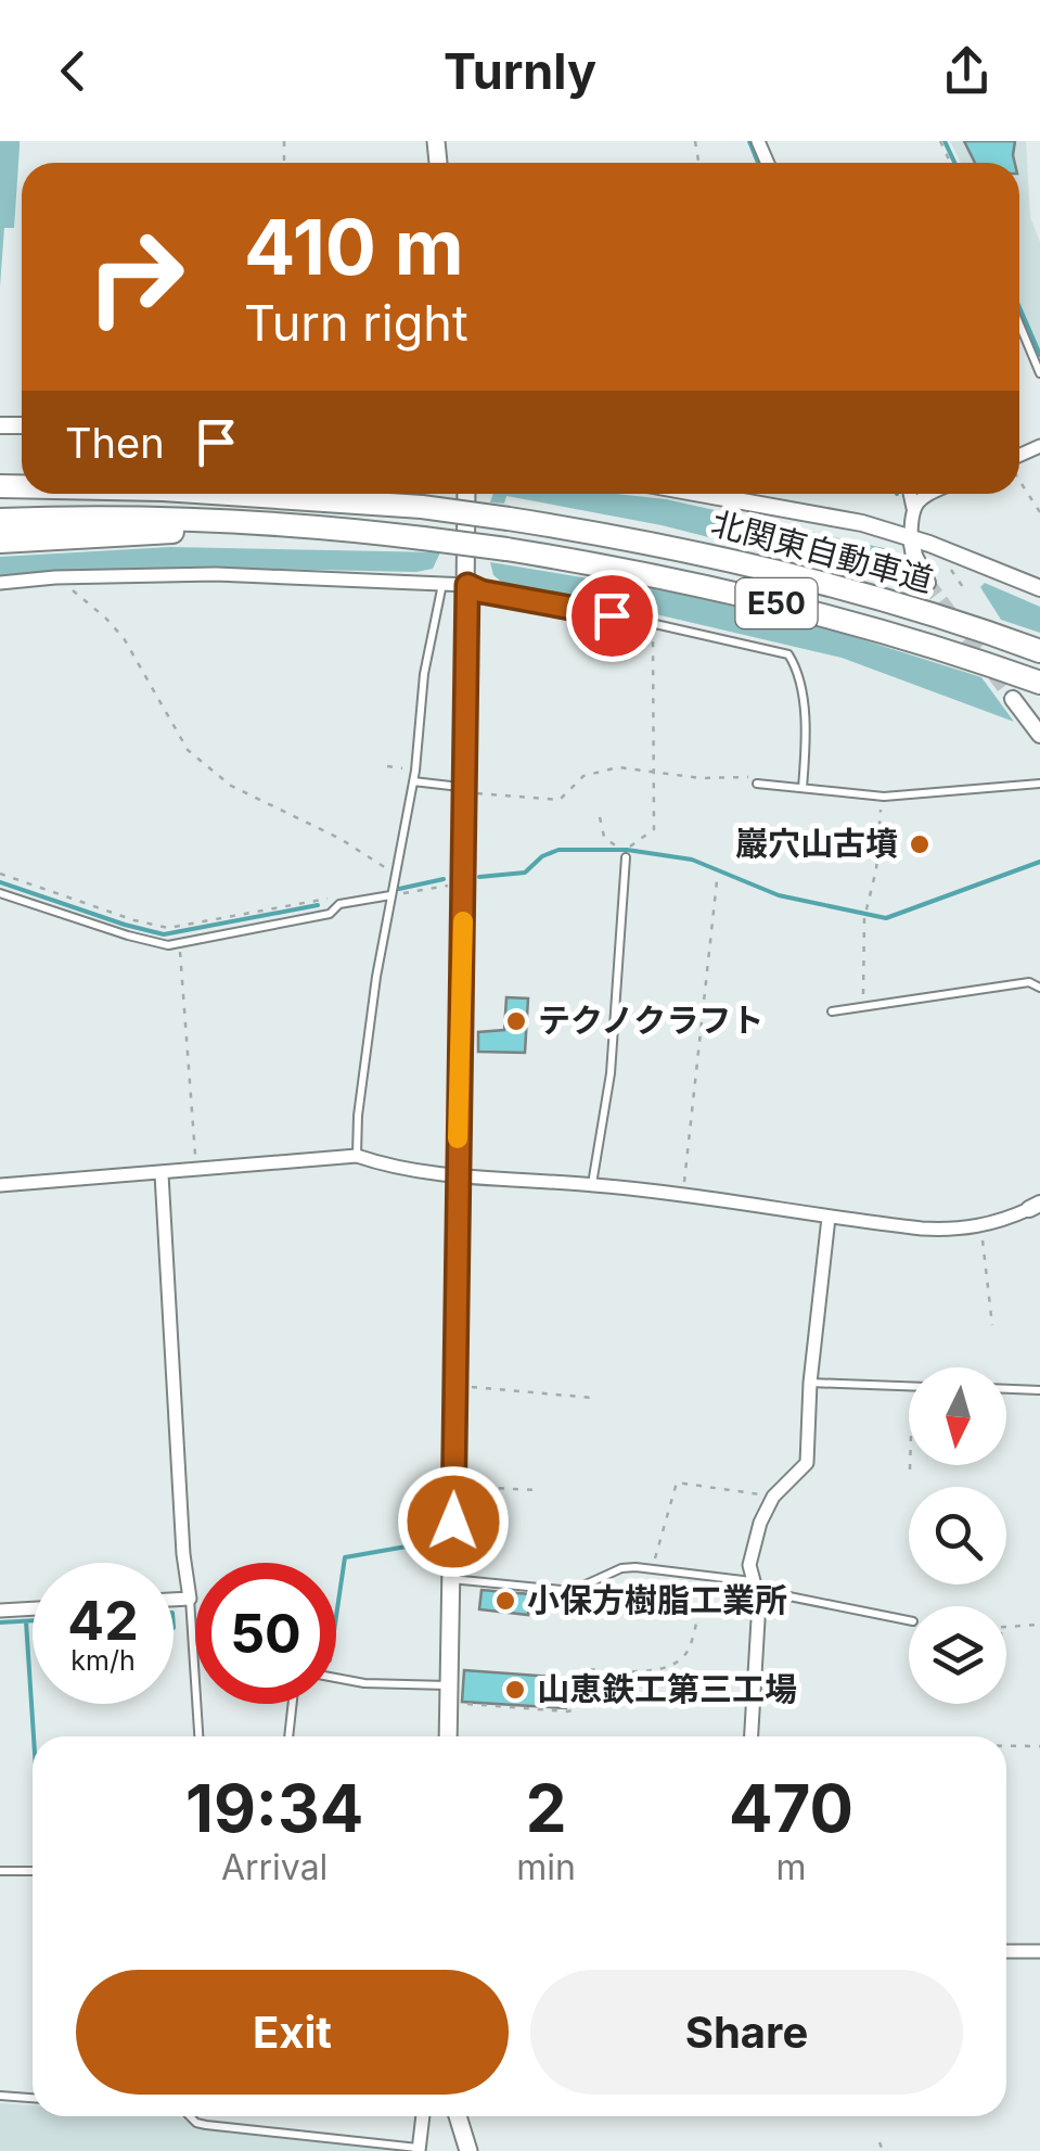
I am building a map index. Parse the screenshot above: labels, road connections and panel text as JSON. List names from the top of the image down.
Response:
{
  "streets": {
    "highway": ["北関東自動車道", "E50"]
  },
  "places": [
    "巖穴山古墳",
    "テクノクラフト",
    "小保方樹脂工業所",
    "山恵鉄工第三工場"
  ],
  "north": "bottom",
  "page": {
    "header": "Turnly",
    "turn": ["410 m", "Turn right"],
    "then": "Then",
    "speed": "42 km/h",
    "limit": "50",
    "eta": [
      "19:34",
      "Arrival",
      "2",
      "min",
      "470",
      "m"
    ],
    "buttons": ["Exit", "Share"]
  }
}
